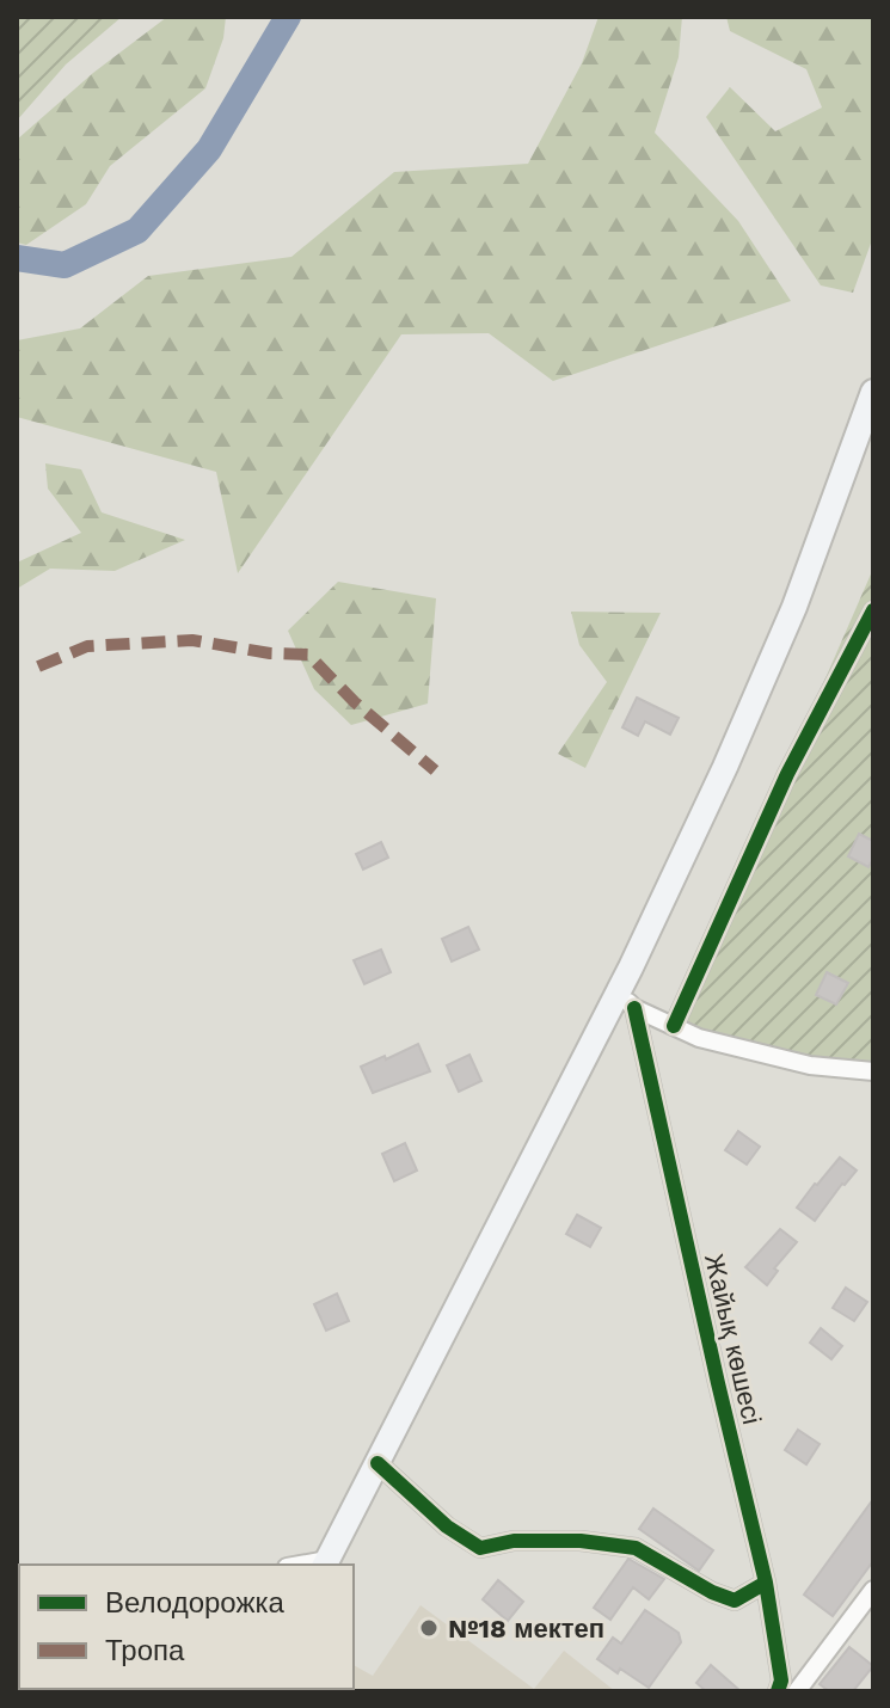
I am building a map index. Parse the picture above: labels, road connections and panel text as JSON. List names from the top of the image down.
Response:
{
  "streets": {
    "street": ["Жайық көшесі"]
  },
  "places": ["№18 мектеп"],
  "legend": ["Велодорожка", "Тропа"]
}
